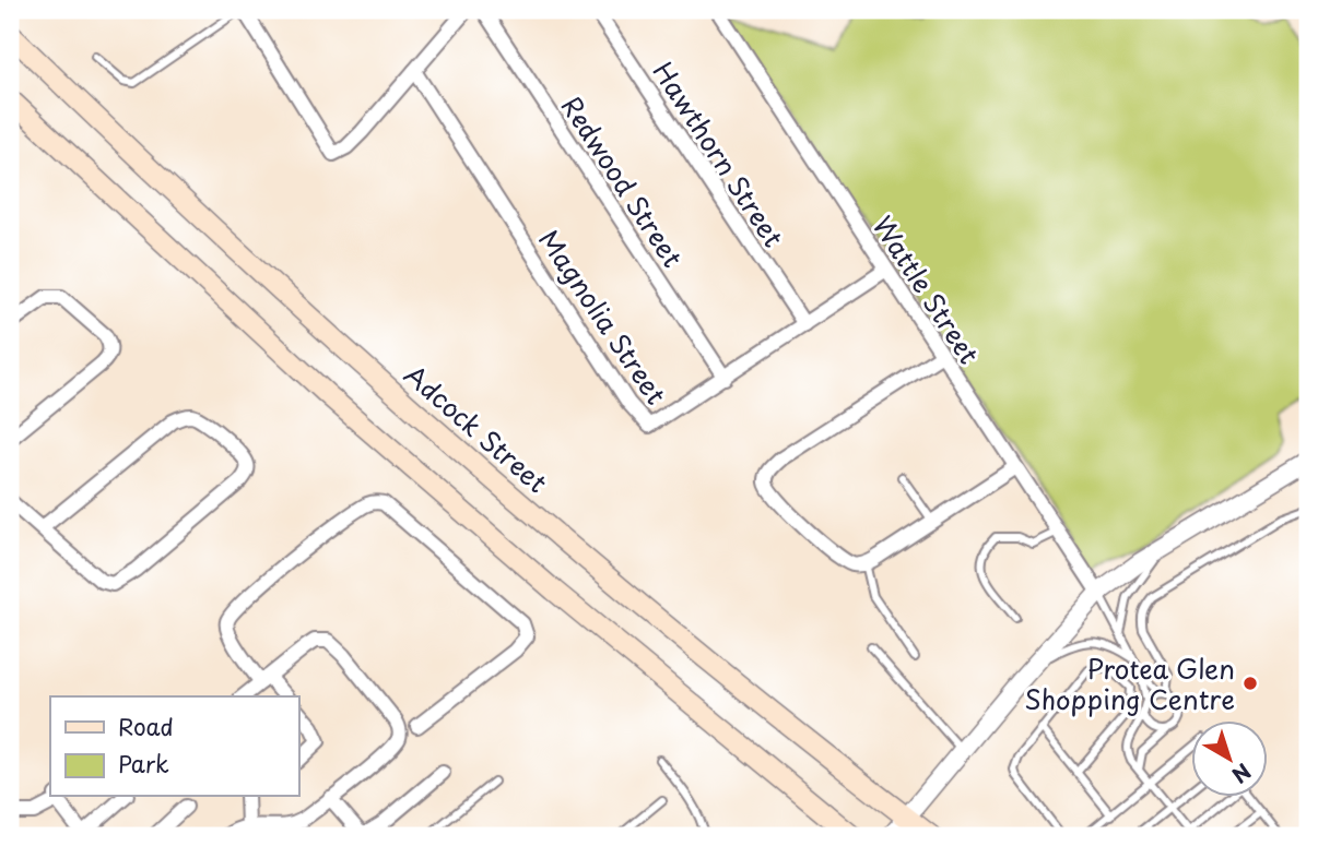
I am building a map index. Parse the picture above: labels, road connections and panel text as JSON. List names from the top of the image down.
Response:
{
  "streets": {
    "main road": ["Adcock Street"],
    "street": [
      "Hawthorn Street",
      "Redwood Street",
      "Wattle Street",
      "Magnolia Street"
    ]
  },
  "crossings": [
    ["Hawthorn Street", "Magnolia Street"],
    ["Redwood Street", "Magnolia Street"],
    ["Wattle Street", "Magnolia Street"]
  ],
  "places": ["Protea Glen Shopping Centre"],
  "legend": ["Road", "Park"],
  "north": "bottom right"
}
